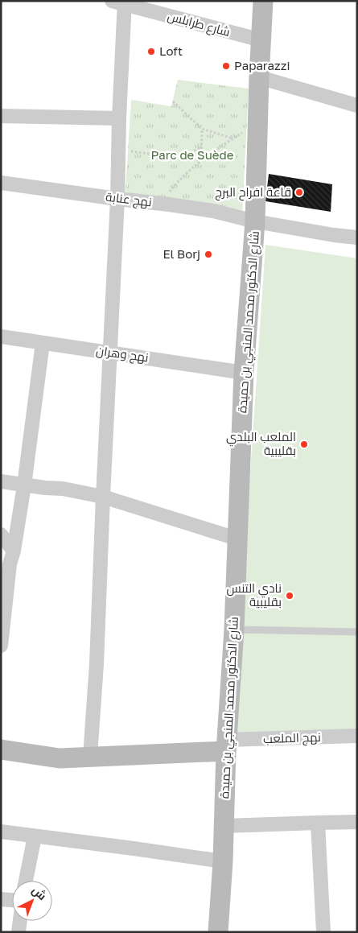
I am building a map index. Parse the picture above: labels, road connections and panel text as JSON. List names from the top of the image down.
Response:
{
  "streets": {
    "street": [
      "شارع طرابلس",
      "نهج عنابة",
      "شارع الدكتور محمد المنجي بن حميدة",
      "نهج وهران",
      "نهج الملعب"
    ]
  },
  "crossings": [
    ["شارع طرابلس", "شارع الدكتور محمد المنجي بن حميدة"],
    ["نهج عنابة", "شارع الدكتور محمد المنجي بن حميدة"],
    ["شارع الدكتور محمد المنجي بن حميدة", "نهج وهران"],
    ["شارع الدكتور محمد المنجي بن حميدة", "نهج الملعب"]
  ],
  "parks": ["Parc de Suède"],
  "places": [
    "Loft",
    "Paparazzi",
    "قاعة افراح البرج",
    "El Borj",
    "الملعب البلدي بقليبية",
    "نادي التنس بقليبية"
  ],
  "north": "top right"
}
